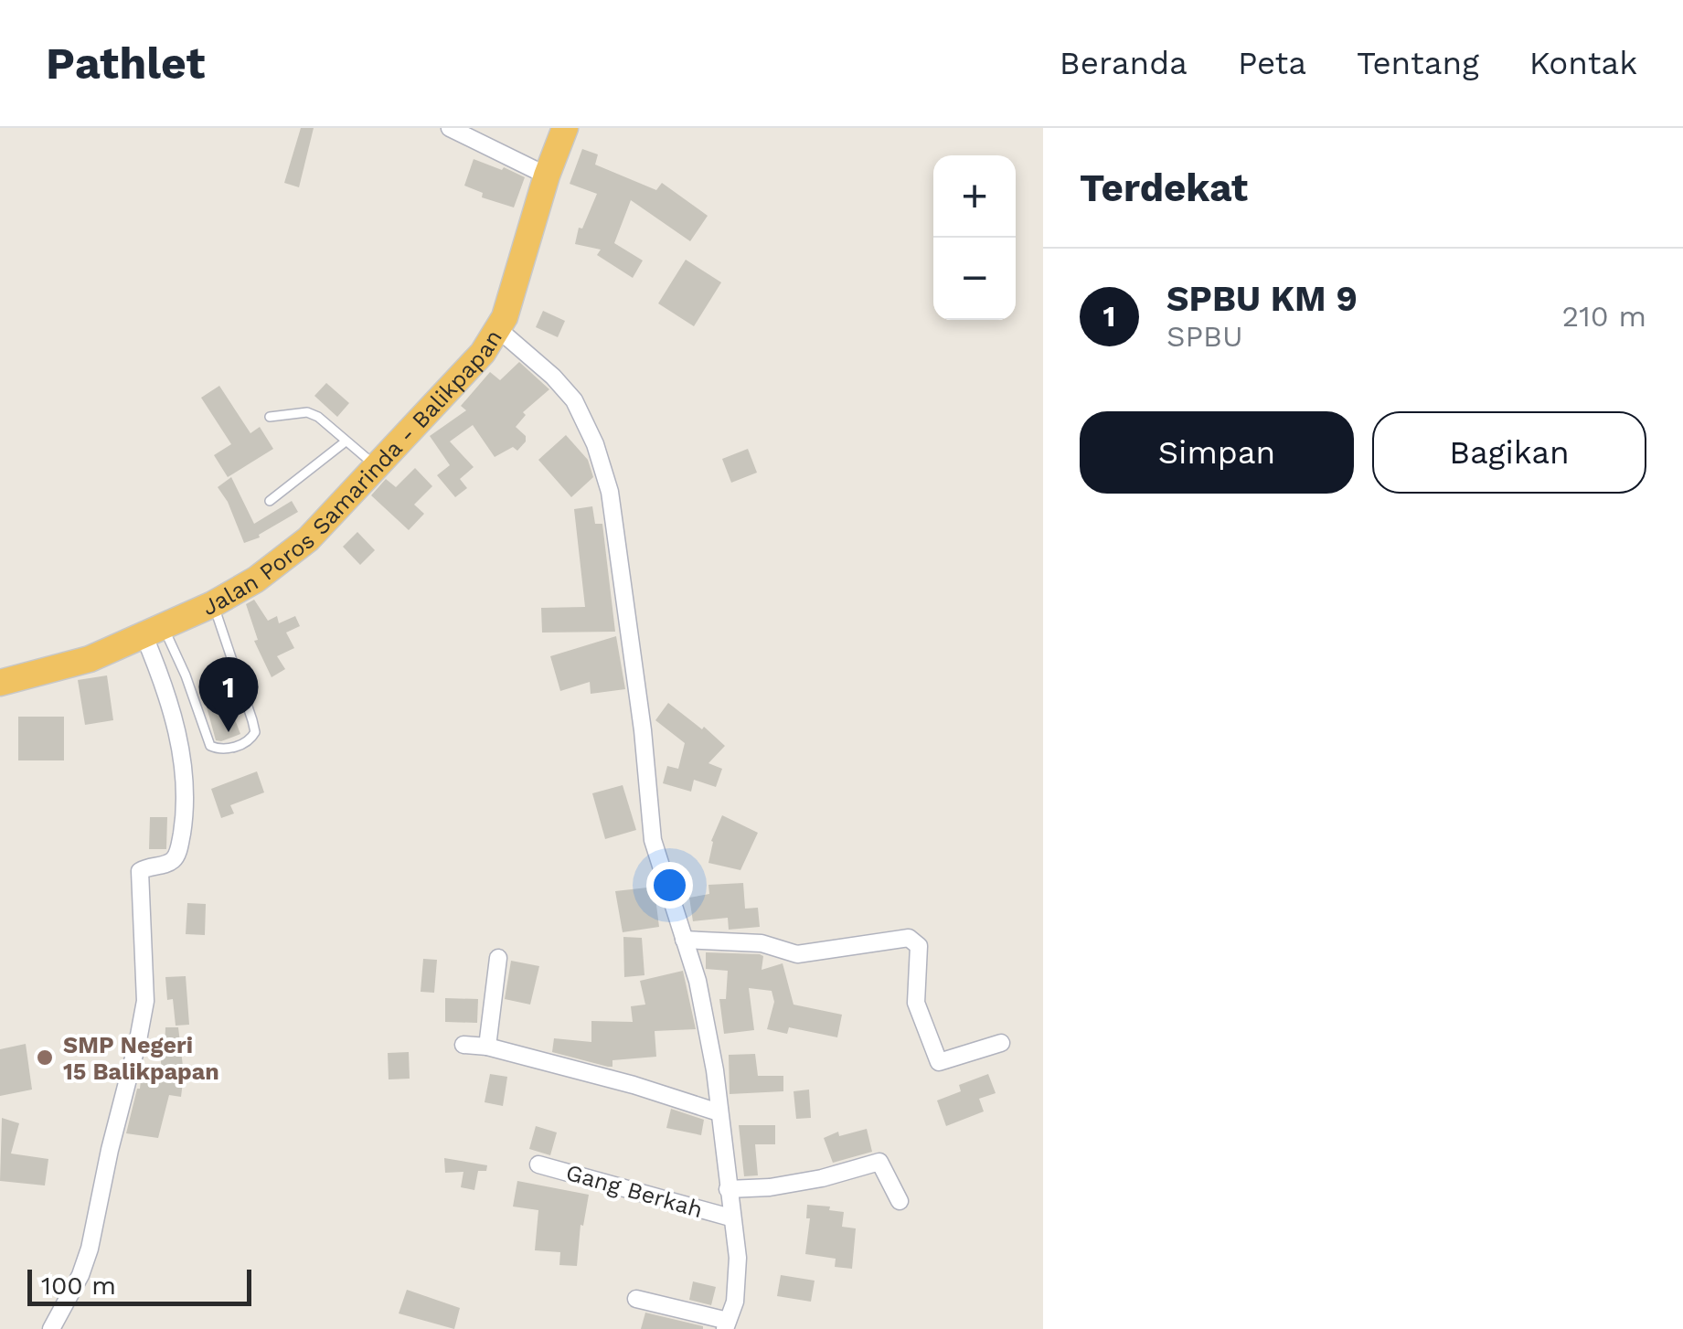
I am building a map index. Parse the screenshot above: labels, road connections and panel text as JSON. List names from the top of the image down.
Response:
{
  "streets": {
    "highway": ["Jalan Poros Samarinda - Balikpapan"],
    "street": ["Gang Berkah"]
  },
  "places": ["SMP Negeri 15 Balikpapan"],
  "scale_bar": "100 m",
  "page": {
    "header": "Pathlet",
    "nav": [
      "Beranda",
      "Peta",
      "Tentang",
      "Kontak"
    ],
    "heading": "Terdekat",
    "map_buttons": ["+", "−"],
    "list": [
      {
        "mark": "1",
        "name": "SPBU KM 9",
        "note": "SPBU",
        "value": "210 m"
      }
    ],
    "buttons": ["Simpan", "Bagikan"],
    "pins": "1",
    "scale": "100 m"
  }
}
